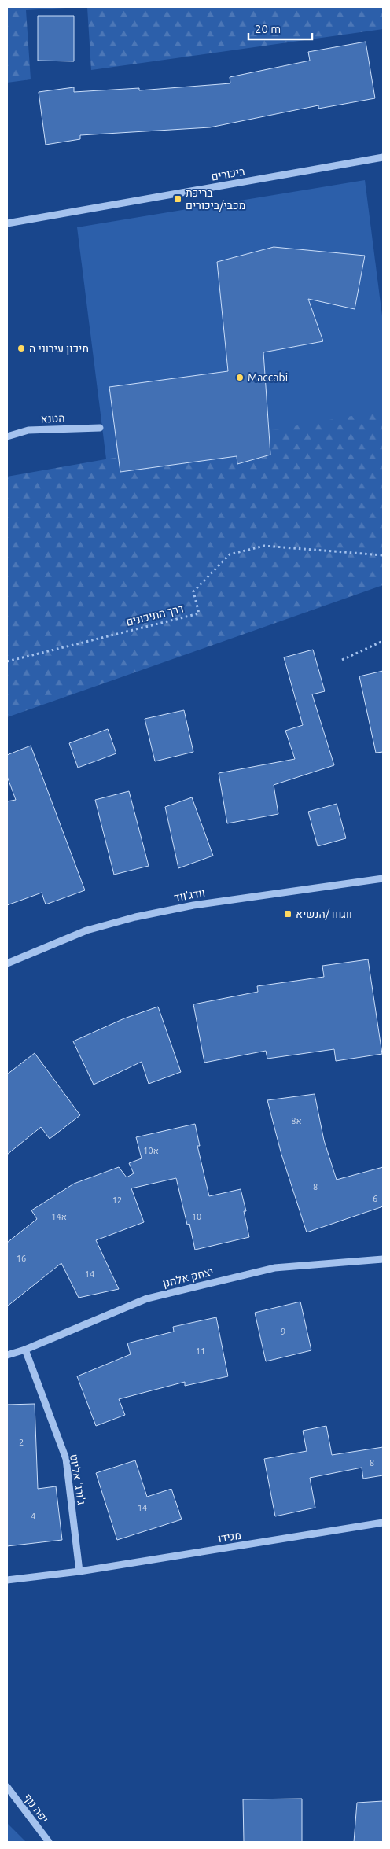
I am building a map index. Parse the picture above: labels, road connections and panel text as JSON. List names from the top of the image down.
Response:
{
  "streets": {
    "street": [
      "ביכורים",
      "הטנא",
      "וודג'ווד",
      "יצחק אלחנן",
      "ג'ורג' אליוט",
      "מגידו",
      "יפה נוף"
    ],
    "path": ["דרך התיכונים"]
  },
  "crossings": [
    ["יצחק אלחנן", "ג'ורג' אליוט"],
    ["ג'ורג' אליוט", "מגידו"]
  ],
  "places": {
    "transit": ["בריכת מכבי/ביכורים", "ווגווד/הנשיא"],
    "other": ["תיכון עירוני ה", "Maccabi"]
  },
  "house_numbers": [
    "8א",
    "10א",
    "8",
    "6",
    "12",
    "14א",
    "10",
    "16",
    "14",
    "9",
    "11",
    "2",
    "8",
    "14",
    "4"
  ],
  "scale_bar": "20 m"
}
